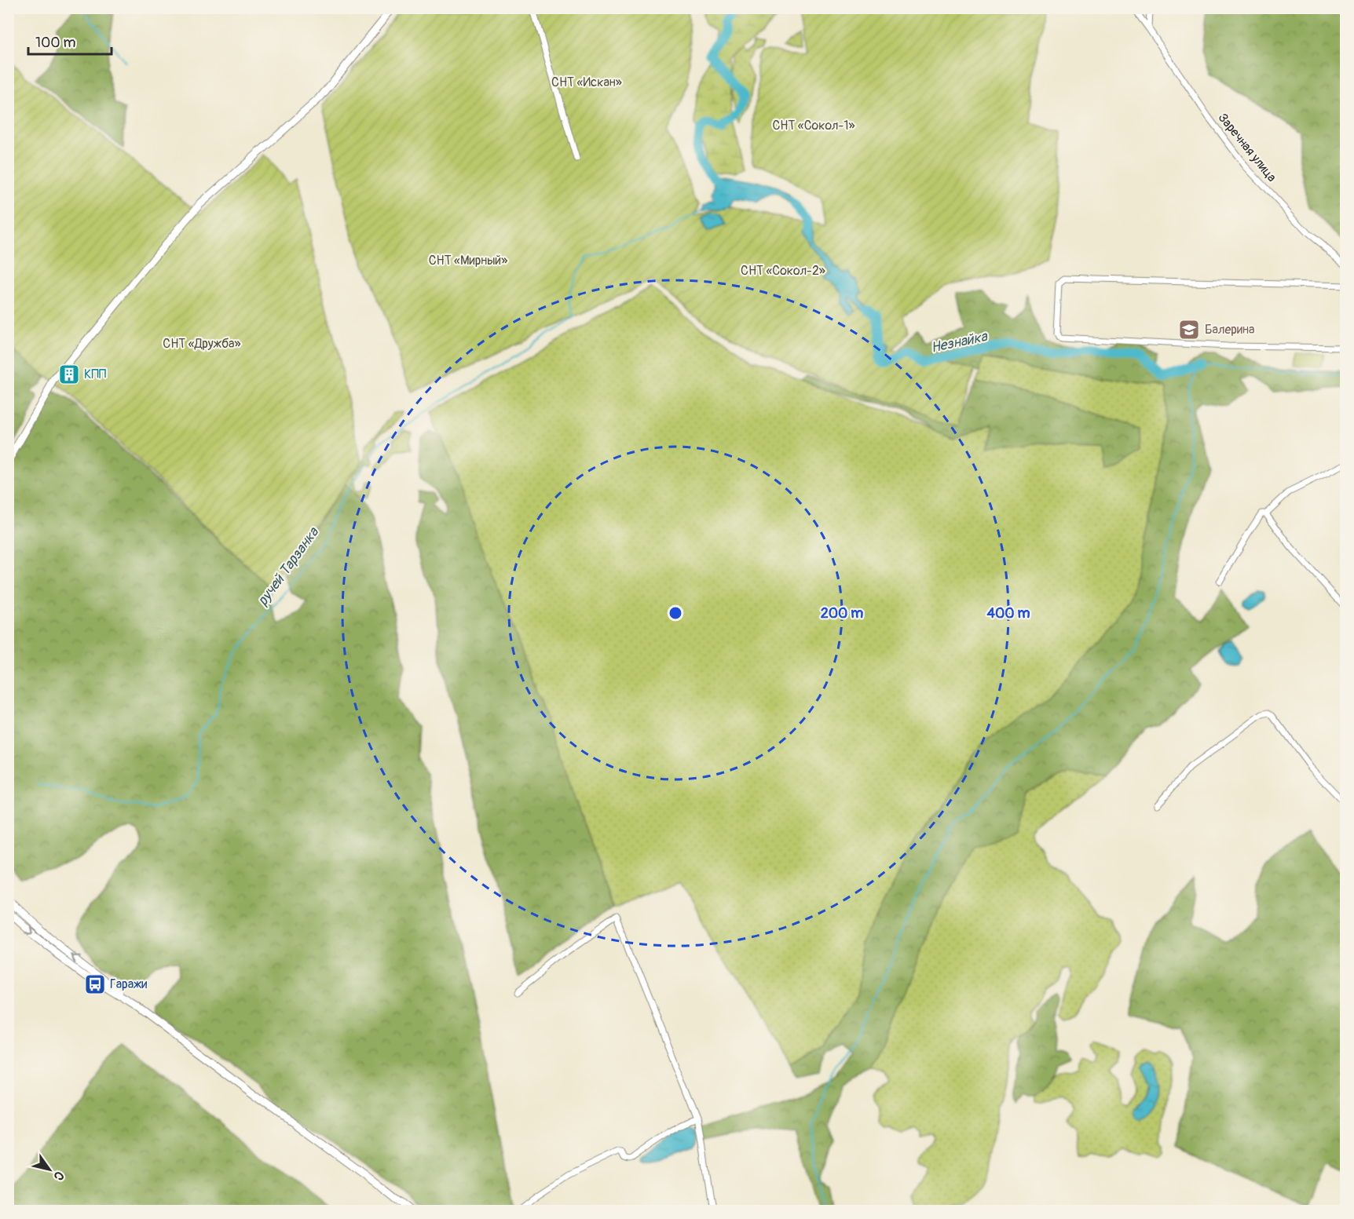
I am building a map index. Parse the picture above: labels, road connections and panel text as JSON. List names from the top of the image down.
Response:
{
  "streets": {
    "street": ["Заречная улица"]
  },
  "water": ["Незнайка", "ручей Тарзанка"],
  "parks": [
    "СНТ «Искан»",
    "СНТ «Сокол-1»",
    "СНТ «Мирный»",
    "СНТ «Сокол-2»",
    "СНТ «Дружба»"
  ],
  "places": {
    "school or university": ["Балерина"],
    "building": ["КПП"],
    "bus stop": ["Гаражи"]
  },
  "scale_bar": "100 m",
  "north": "bottom right",
  "rings": ["200 m", "400 m"]
}
